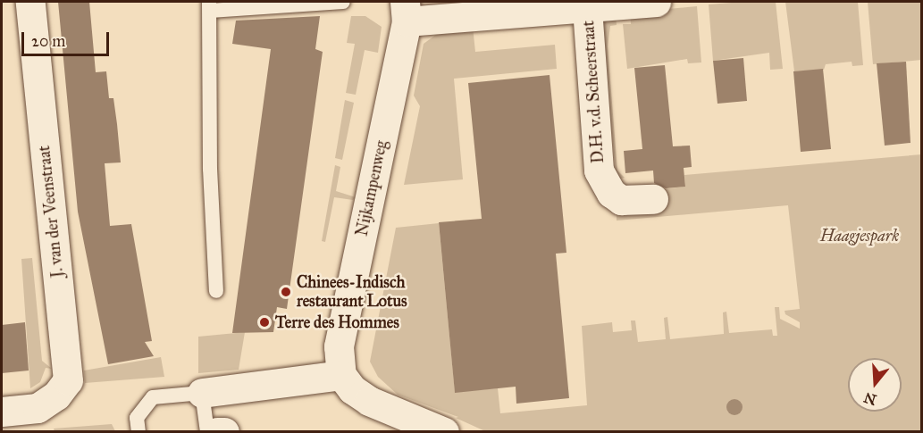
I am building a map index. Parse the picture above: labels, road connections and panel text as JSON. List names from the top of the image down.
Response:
{
  "streets": {
    "street": ["D.H. v.d. Scheerstraat", "Nijkampenweg", "J. van der Veenstraat"]
  },
  "crossings": [
    ["D.H. v.d. Scheerstraat", "Nijkampenweg"]
  ],
  "parks": ["Haagjespark"],
  "places": ["Chinees-Indisch restaurant Lotus", "Terre des Hommes"],
  "scale_bar": "20 m",
  "north": "bottom"
}
